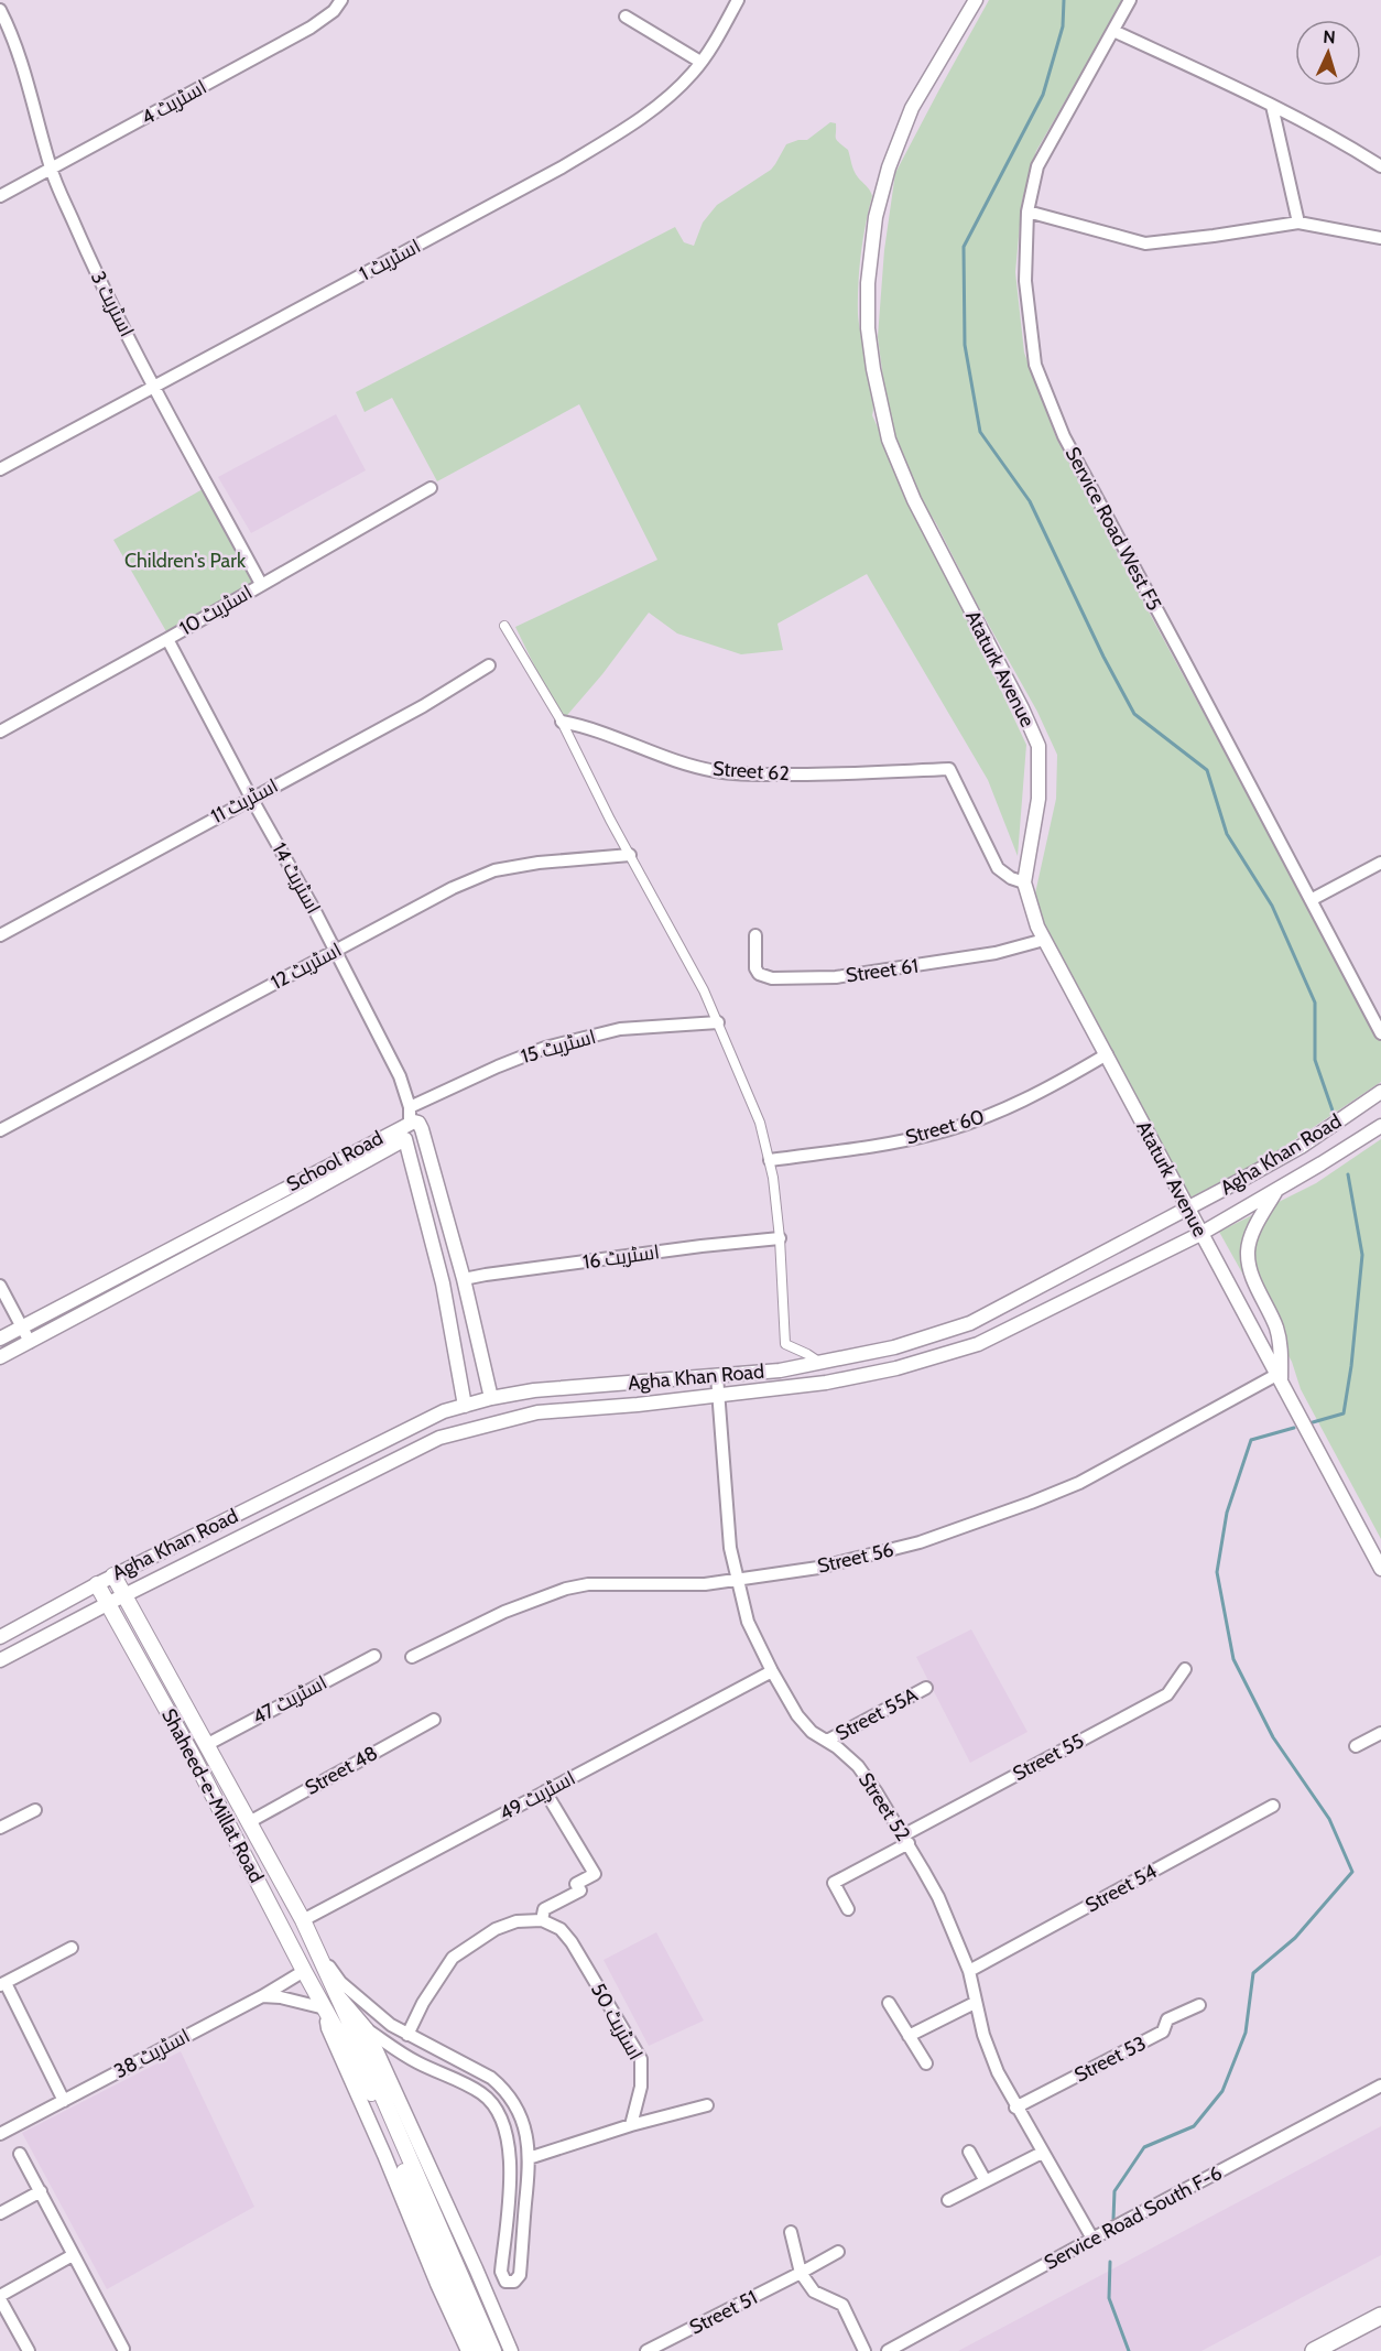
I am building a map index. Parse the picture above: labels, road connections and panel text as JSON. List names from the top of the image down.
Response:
{
  "streets": {
    "main road": ["Shaheed-e-Millat Road"],
    "street": [
      "اسٹریٹ 4",
      "اسٹریٹ 1",
      "اسٹریٹ 3",
      "Service Road West F5",
      "اسٹریٹ 10",
      "Ataturk Avenue",
      "Street 62",
      "اسٹریٹ 11",
      "اسٹریٹ 14",
      "اسٹریٹ 12",
      "Street 61",
      "اسٹریٹ 15",
      "Street 60",
      "Agha Khan Road",
      "School Road",
      "اسٹریٹ 16",
      "Street 56",
      "اسٹریٹ 47",
      "Street 55A",
      "Street 55",
      "Street 48",
      "اسٹریٹ 49",
      "Street 52",
      "Street 54",
      "اسٹریٹ 50",
      "اسٹریٹ 38",
      "Street 53",
      "Service Road South F-6",
      "Street 51"
    ]
  },
  "crossings": [
    ["اسٹریٹ 4", "اسٹریٹ 3"],
    ["اسٹریٹ 1", "اسٹریٹ 3"],
    ["اسٹریٹ 3", "اسٹریٹ 10"],
    ["اسٹریٹ 10", "اسٹریٹ 14"],
    ["Ataturk Avenue", "Street 62"],
    ["Ataturk Avenue", "Street 61"],
    ["Ataturk Avenue", "Street 60"],
    ["Ataturk Avenue", "Agha Khan Road"],
    ["Ataturk Avenue", "Street 56"],
    ["اسٹریٹ 11", "اسٹریٹ 14"],
    ["اسٹریٹ 14", "اسٹریٹ 12"],
    ["اسٹریٹ 14", "اسٹریٹ 15"],
    ["اسٹریٹ 14", "School Road"],
    ["Agha Khan Road", "School Road"],
    ["Agha Khan Road", "Shaheed-e-Millat Road"],
    ["Agha Khan Road", "Street 52"],
    ["Street 56", "Street 52"],
    ["اسٹریٹ 47", "Shaheed-e-Millat Road"],
    ["Street 55A", "Street 52"],
    ["Street 55", "Street 52"],
    ["Street 48", "Shaheed-e-Millat Road"],
    ["Shaheed-e-Millat Road", "اسٹریٹ 49"],
    ["Shaheed-e-Millat Road", "اسٹریٹ 38"],
    ["اسٹریٹ 49", "Street 52"],
    ["Street 52", "Street 54"],
    ["Street 52", "Street 53"],
    ["Street 52", "Service Road South F-6"]
  ],
  "parks": ["Children's Park"],
  "north": "top"
}
